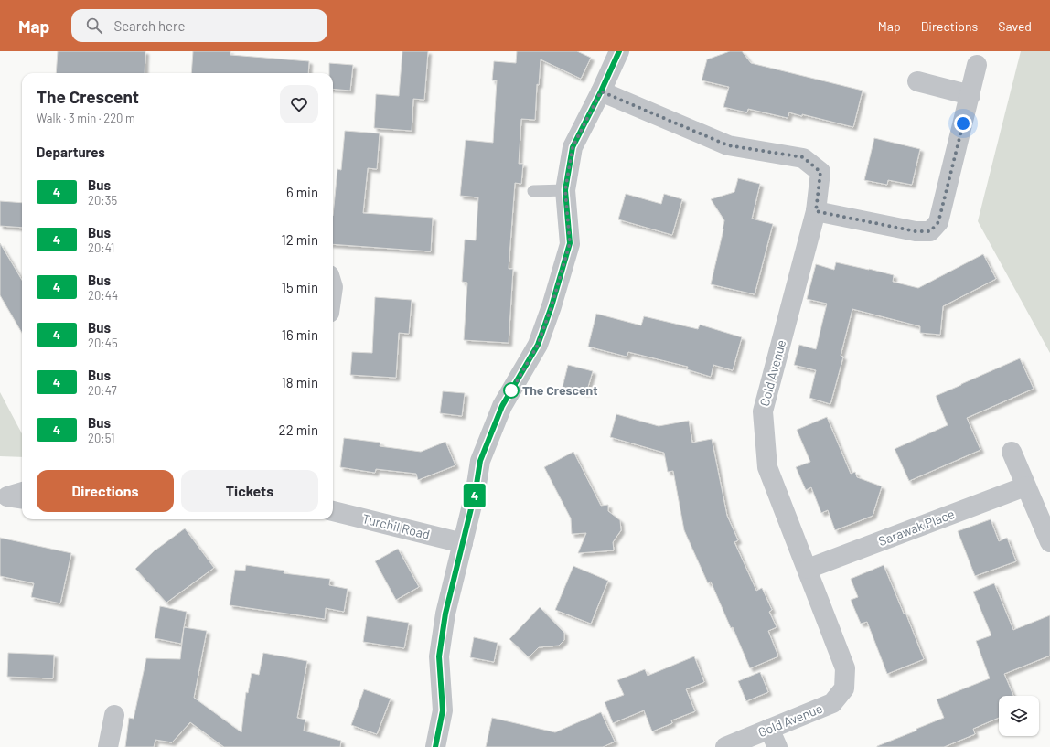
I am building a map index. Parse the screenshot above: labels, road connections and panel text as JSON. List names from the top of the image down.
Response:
{
  "streets": {
    "street": ["Gold Avenue", "Turchil Road", "Sarawak Place"]
  },
  "crossings": [
    ["Gold Avenue", "Sarawak Place"]
  ],
  "places": ["The Crescent"],
  "lines": ["bus line 4"],
  "page": {
    "header": "Map",
    "search": "Search here",
    "nav": ["Map", "Directions", "Saved"],
    "on_map": "4",
    "heading": [
      ["The Crescent", "Walk · 3 min · 220 m"],
      "Departures"
    ],
    "list": [
      {
        "mark": "4",
        "name": "Bus",
        "note": "20:35",
        "value": "6 min"
      },
      {
        "mark": "4",
        "name": "Bus",
        "note": "20:41",
        "value": "12 min"
      },
      {
        "mark": "4",
        "name": "Bus",
        "note": "20:44",
        "value": "15 min"
      },
      {
        "mark": "4",
        "name": "Bus",
        "note": "20:45",
        "value": "16 min"
      },
      {
        "mark": "4",
        "name": "Bus",
        "note": "20:47",
        "value": "18 min"
      },
      {
        "mark": "4",
        "name": "Bus",
        "note": "20:51",
        "value": "22 min"
      }
    ],
    "buttons": ["Directions", "Tickets"]
  }
}
